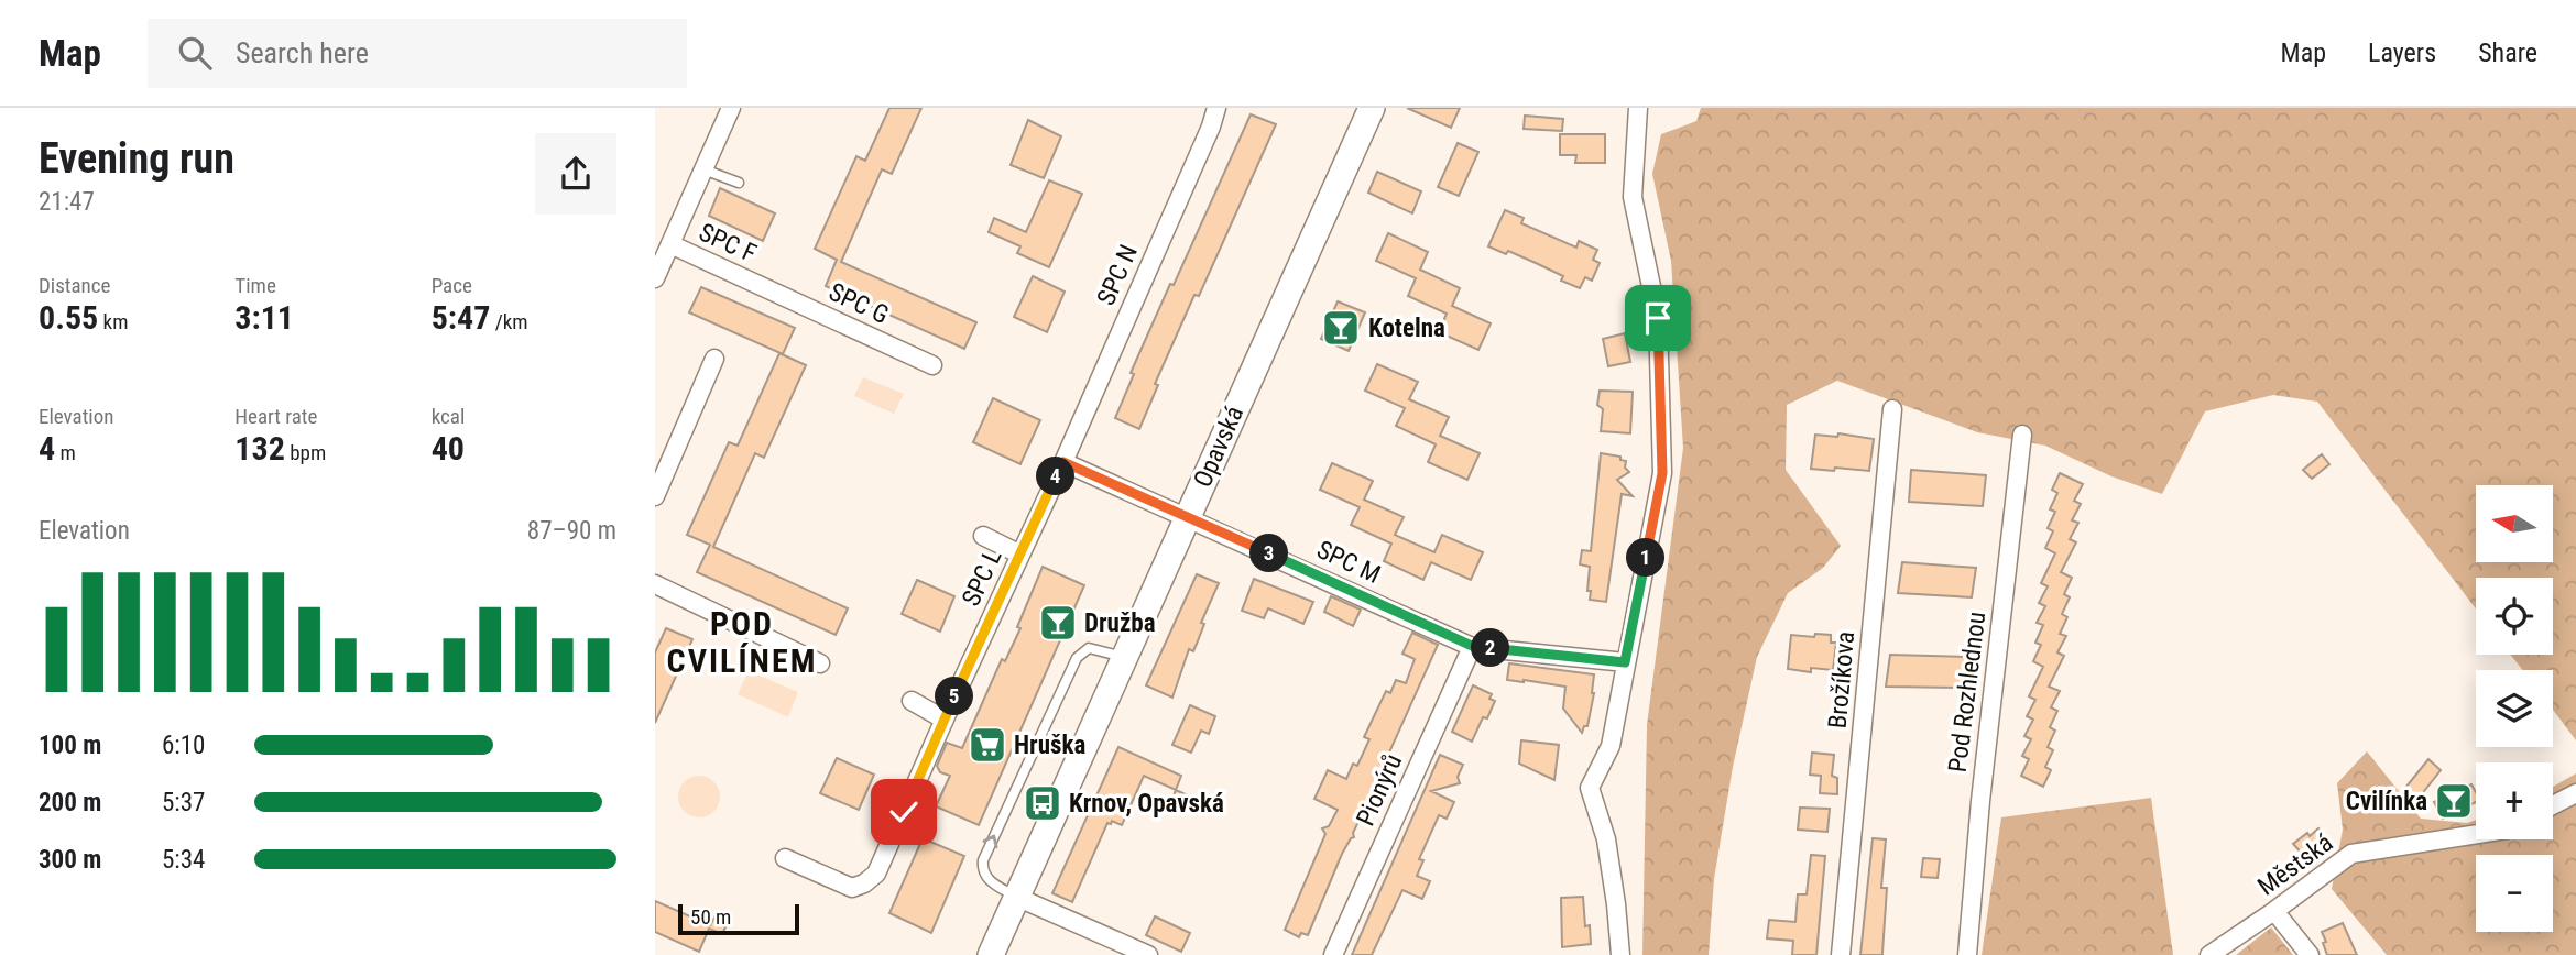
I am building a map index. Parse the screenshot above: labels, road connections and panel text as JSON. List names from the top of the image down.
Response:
{
  "streets": {
    "main road": ["Opavská"],
    "street": [
      "SPC F",
      "SPC N",
      "SPC G",
      "SPC M",
      "SPC L",
      "Brožíkova",
      "Pod Rozhlednou",
      "Pionýrů",
      "Městská"
    ]
  },
  "crossings": [
    ["SPC F", "SPC G"],
    ["SPC N", "SPC M"],
    ["SPC N", "SPC L"],
    ["Opavská", "SPC M"],
    ["SPC M", "SPC L"],
    ["SPC M", "Pionýrů"]
  ],
  "districts": ["POD CVILÍNEM"],
  "places": {
    "bar": ["Kotelna", "Družba", "Cvilínka"],
    "supermarket": ["Hruška"],
    "bus stop": ["Krnov, Opavská"]
  },
  "scale_bar": "50 m",
  "north": "left",
  "page": {
    "header": "Map",
    "search": "Search here",
    "nav": ["Map", "Layers", "Share"],
    "heading": ["Evening run", "21:47"],
    "stats": [
      ["Distance", "0.55 km"],
      ["Time", "3:11"],
      ["Pace", "5:47 /km"],
      ["Elevation", "4 m"],
      ["Heart rate", "132 bpm"],
      ["kcal", "40"]
    ],
    "pins": [
      "4",
      "3",
      "1",
      "2",
      "5"
    ],
    "map_buttons": ["+", "−"],
    "chart": ["Elevation", "87–90 m"],
    "list": [
      {
        "name": "100 m",
        "note": "6:10"
      },
      {
        "name": "200 m",
        "note": "5:37"
      },
      {
        "name": "300 m",
        "note": "5:34"
      }
    ],
    "scale": "50 m"
  }
}
